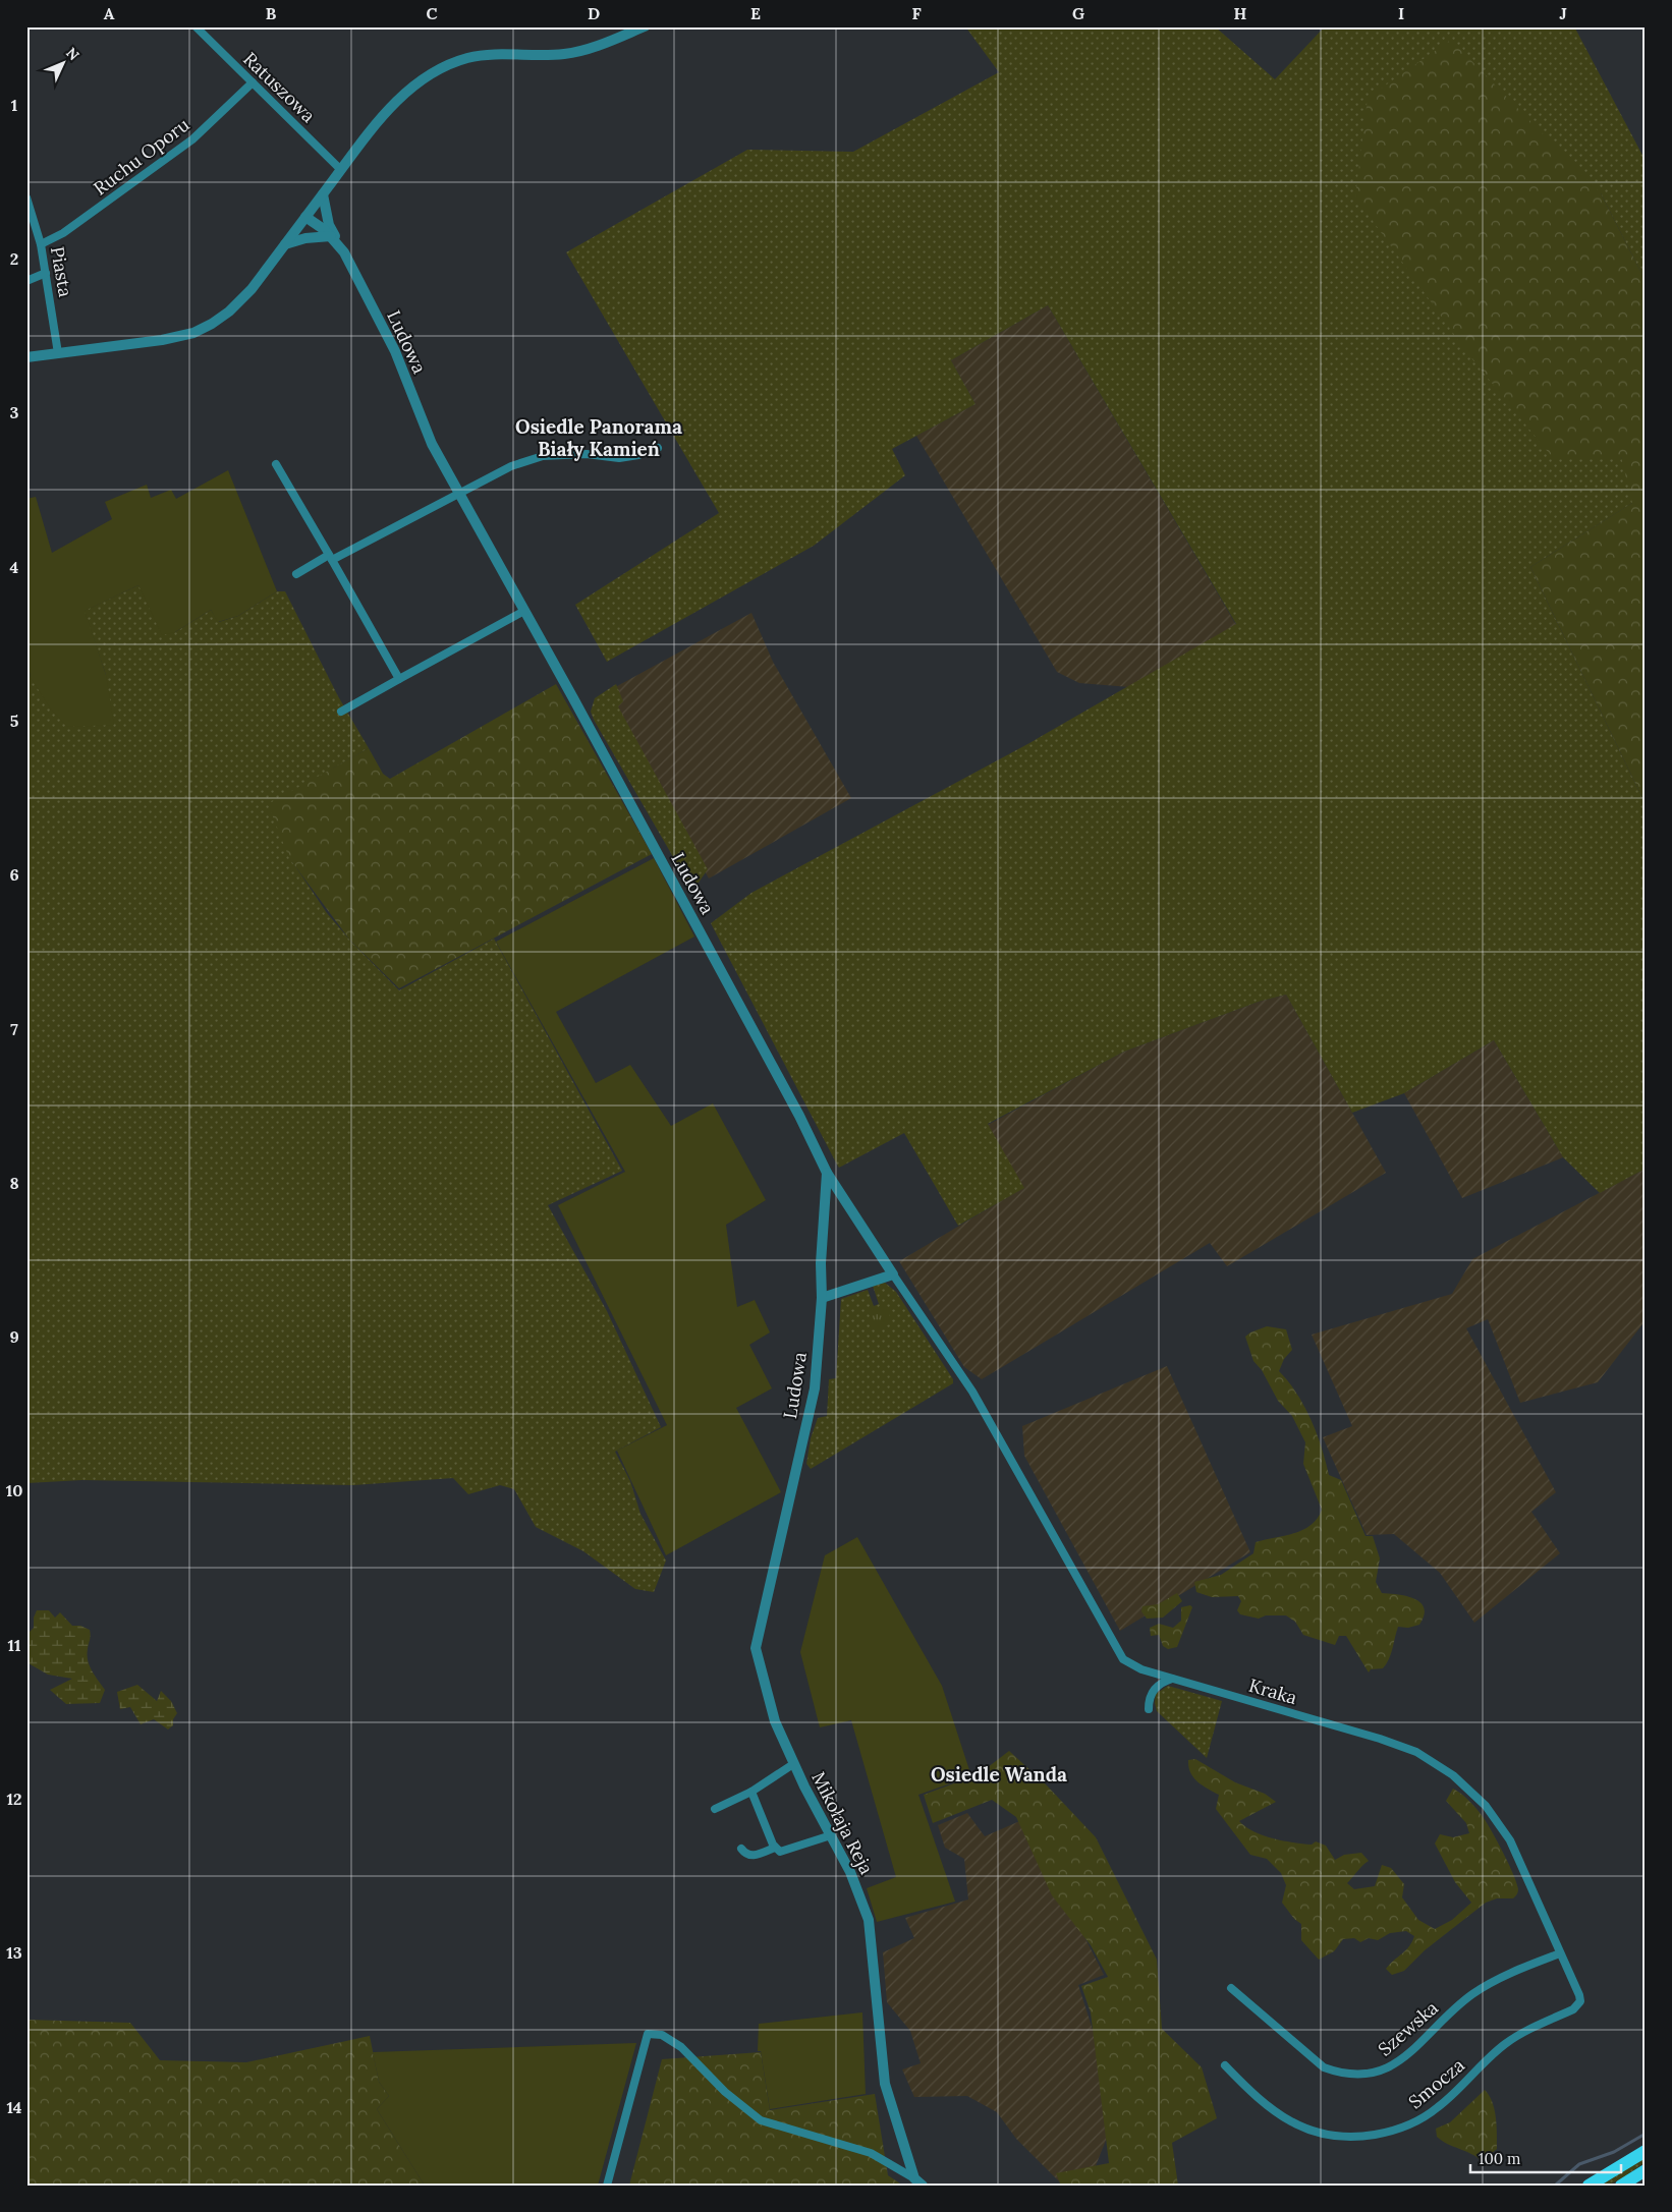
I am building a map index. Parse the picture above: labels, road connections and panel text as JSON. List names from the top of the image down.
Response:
{
  "streets": {
    "street": [
      "Ratuszowa",
      "Ruchu Oporu",
      "Piasta",
      "Ludowa",
      "Kraka",
      "Mikołaja Reja",
      "Szewska",
      "Smocza"
    ]
  },
  "crossings": [
    ["Ratuszowa", "Ruchu Oporu"],
    ["Ruchu Oporu", "Piasta"],
    ["Ludowa", "Kraka"],
    ["Ludowa", "Mikołaja Reja"],
    ["Kraka", "Szewska"],
    ["Kraka", "Smocza"]
  ],
  "districts": ["Osiedle Panorama Biały Kamień", "Osiedle Wanda"],
  "scale_bar": "100 m",
  "north": "top right",
  "grid": {
    "columns": [
      "A",
      "B",
      "C",
      "D",
      "E",
      "F",
      "G",
      "H",
      "I",
      "J"
    ],
    "rows": [
      "1",
      "2",
      "3",
      "4",
      "5",
      "6",
      "7",
      "8",
      "9",
      "10",
      "11",
      "12",
      "13",
      "14"
    ]
  }
}
